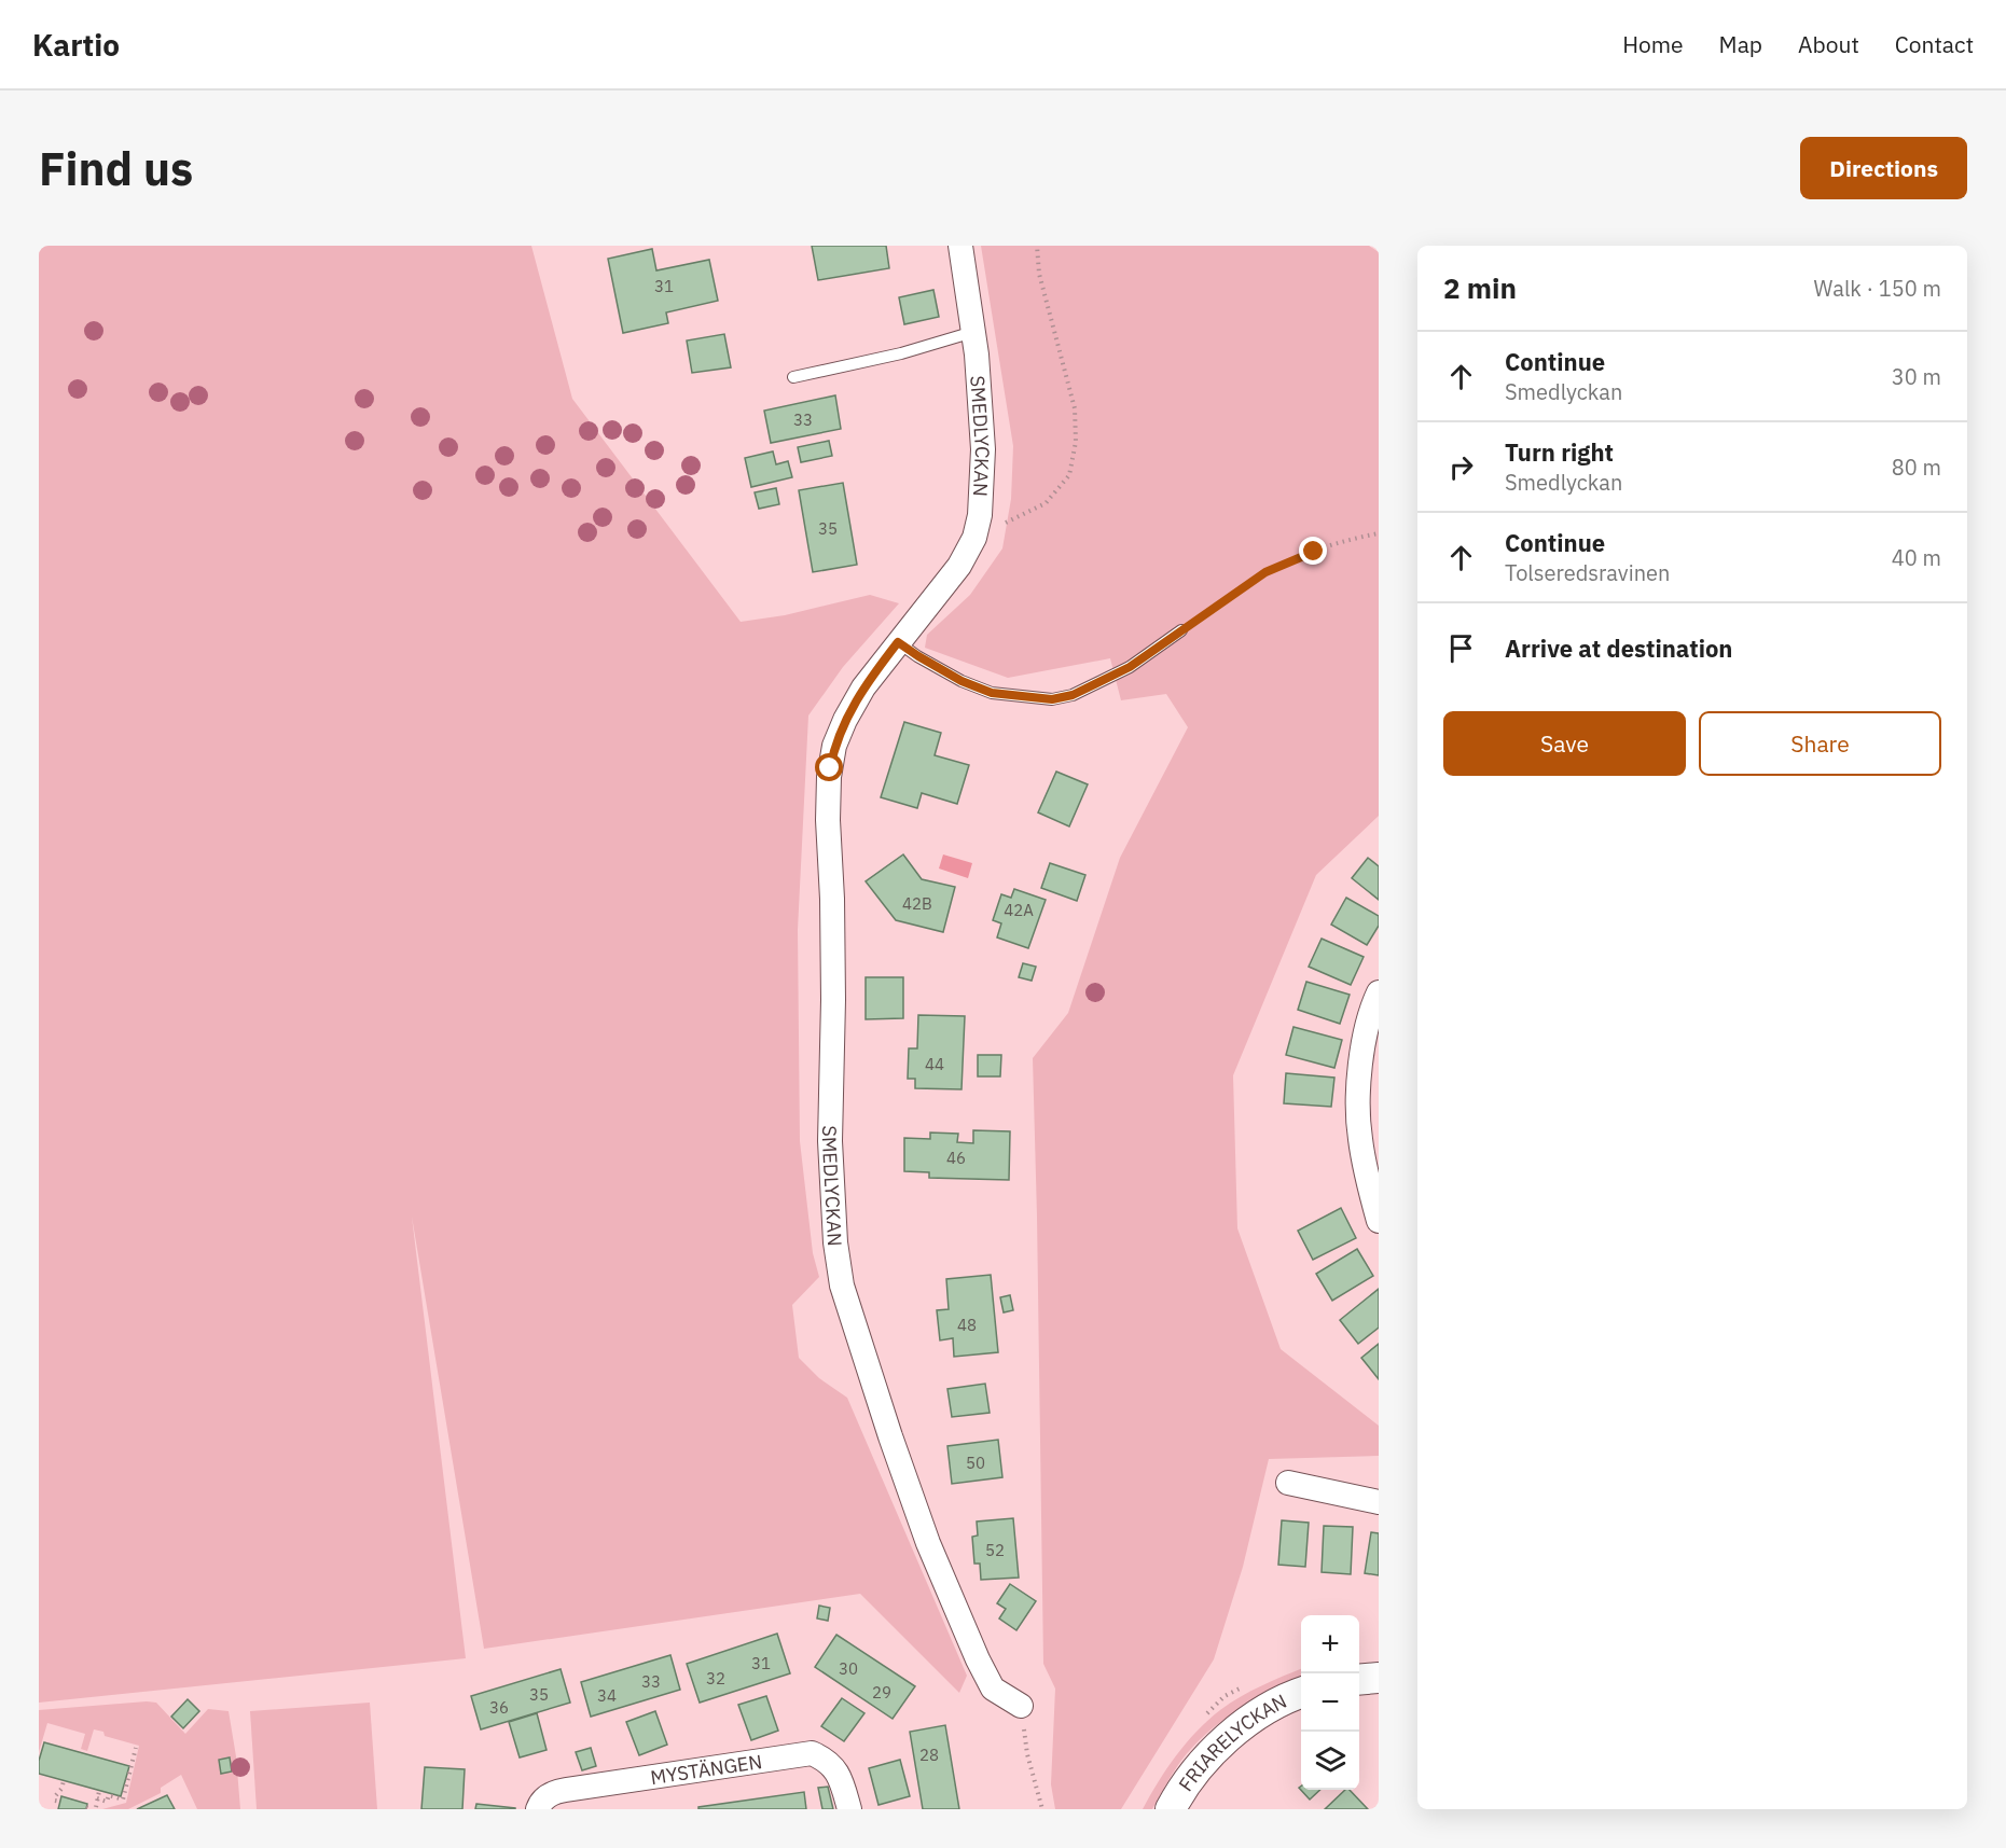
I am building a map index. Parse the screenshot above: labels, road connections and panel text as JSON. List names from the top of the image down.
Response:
{
  "streets": {
    "street": ["SMEDLYCKAN", "FRIARELYCKAN", "MYSTÄNGEN"]
  },
  "house_numbers": [
    "31",
    "33",
    "35",
    "42B",
    "42A",
    "44",
    "46",
    "48",
    "50",
    "52",
    "31",
    "30",
    "32",
    "33",
    "29",
    "35",
    "34",
    "36",
    "28"
  ],
  "page": {
    "header": "Kartio",
    "nav": [
      "Home",
      "Map",
      "About",
      "Contact"
    ],
    "buttons": [
      "Directions",
      ["Save", "Share"]
    ],
    "title": "Find us",
    "heading": ["2 min", "Walk · 150 m"],
    "list": [
      ["Continue", "Smedlyckan", "30 m"],
      ["Turn right", "Smedlyckan", "80 m"],
      ["Continue", "Tolseredsravinen", "40 m"],
      "Arrive at destination"
    ],
    "map_buttons": ["+", "−"]
  }
}
